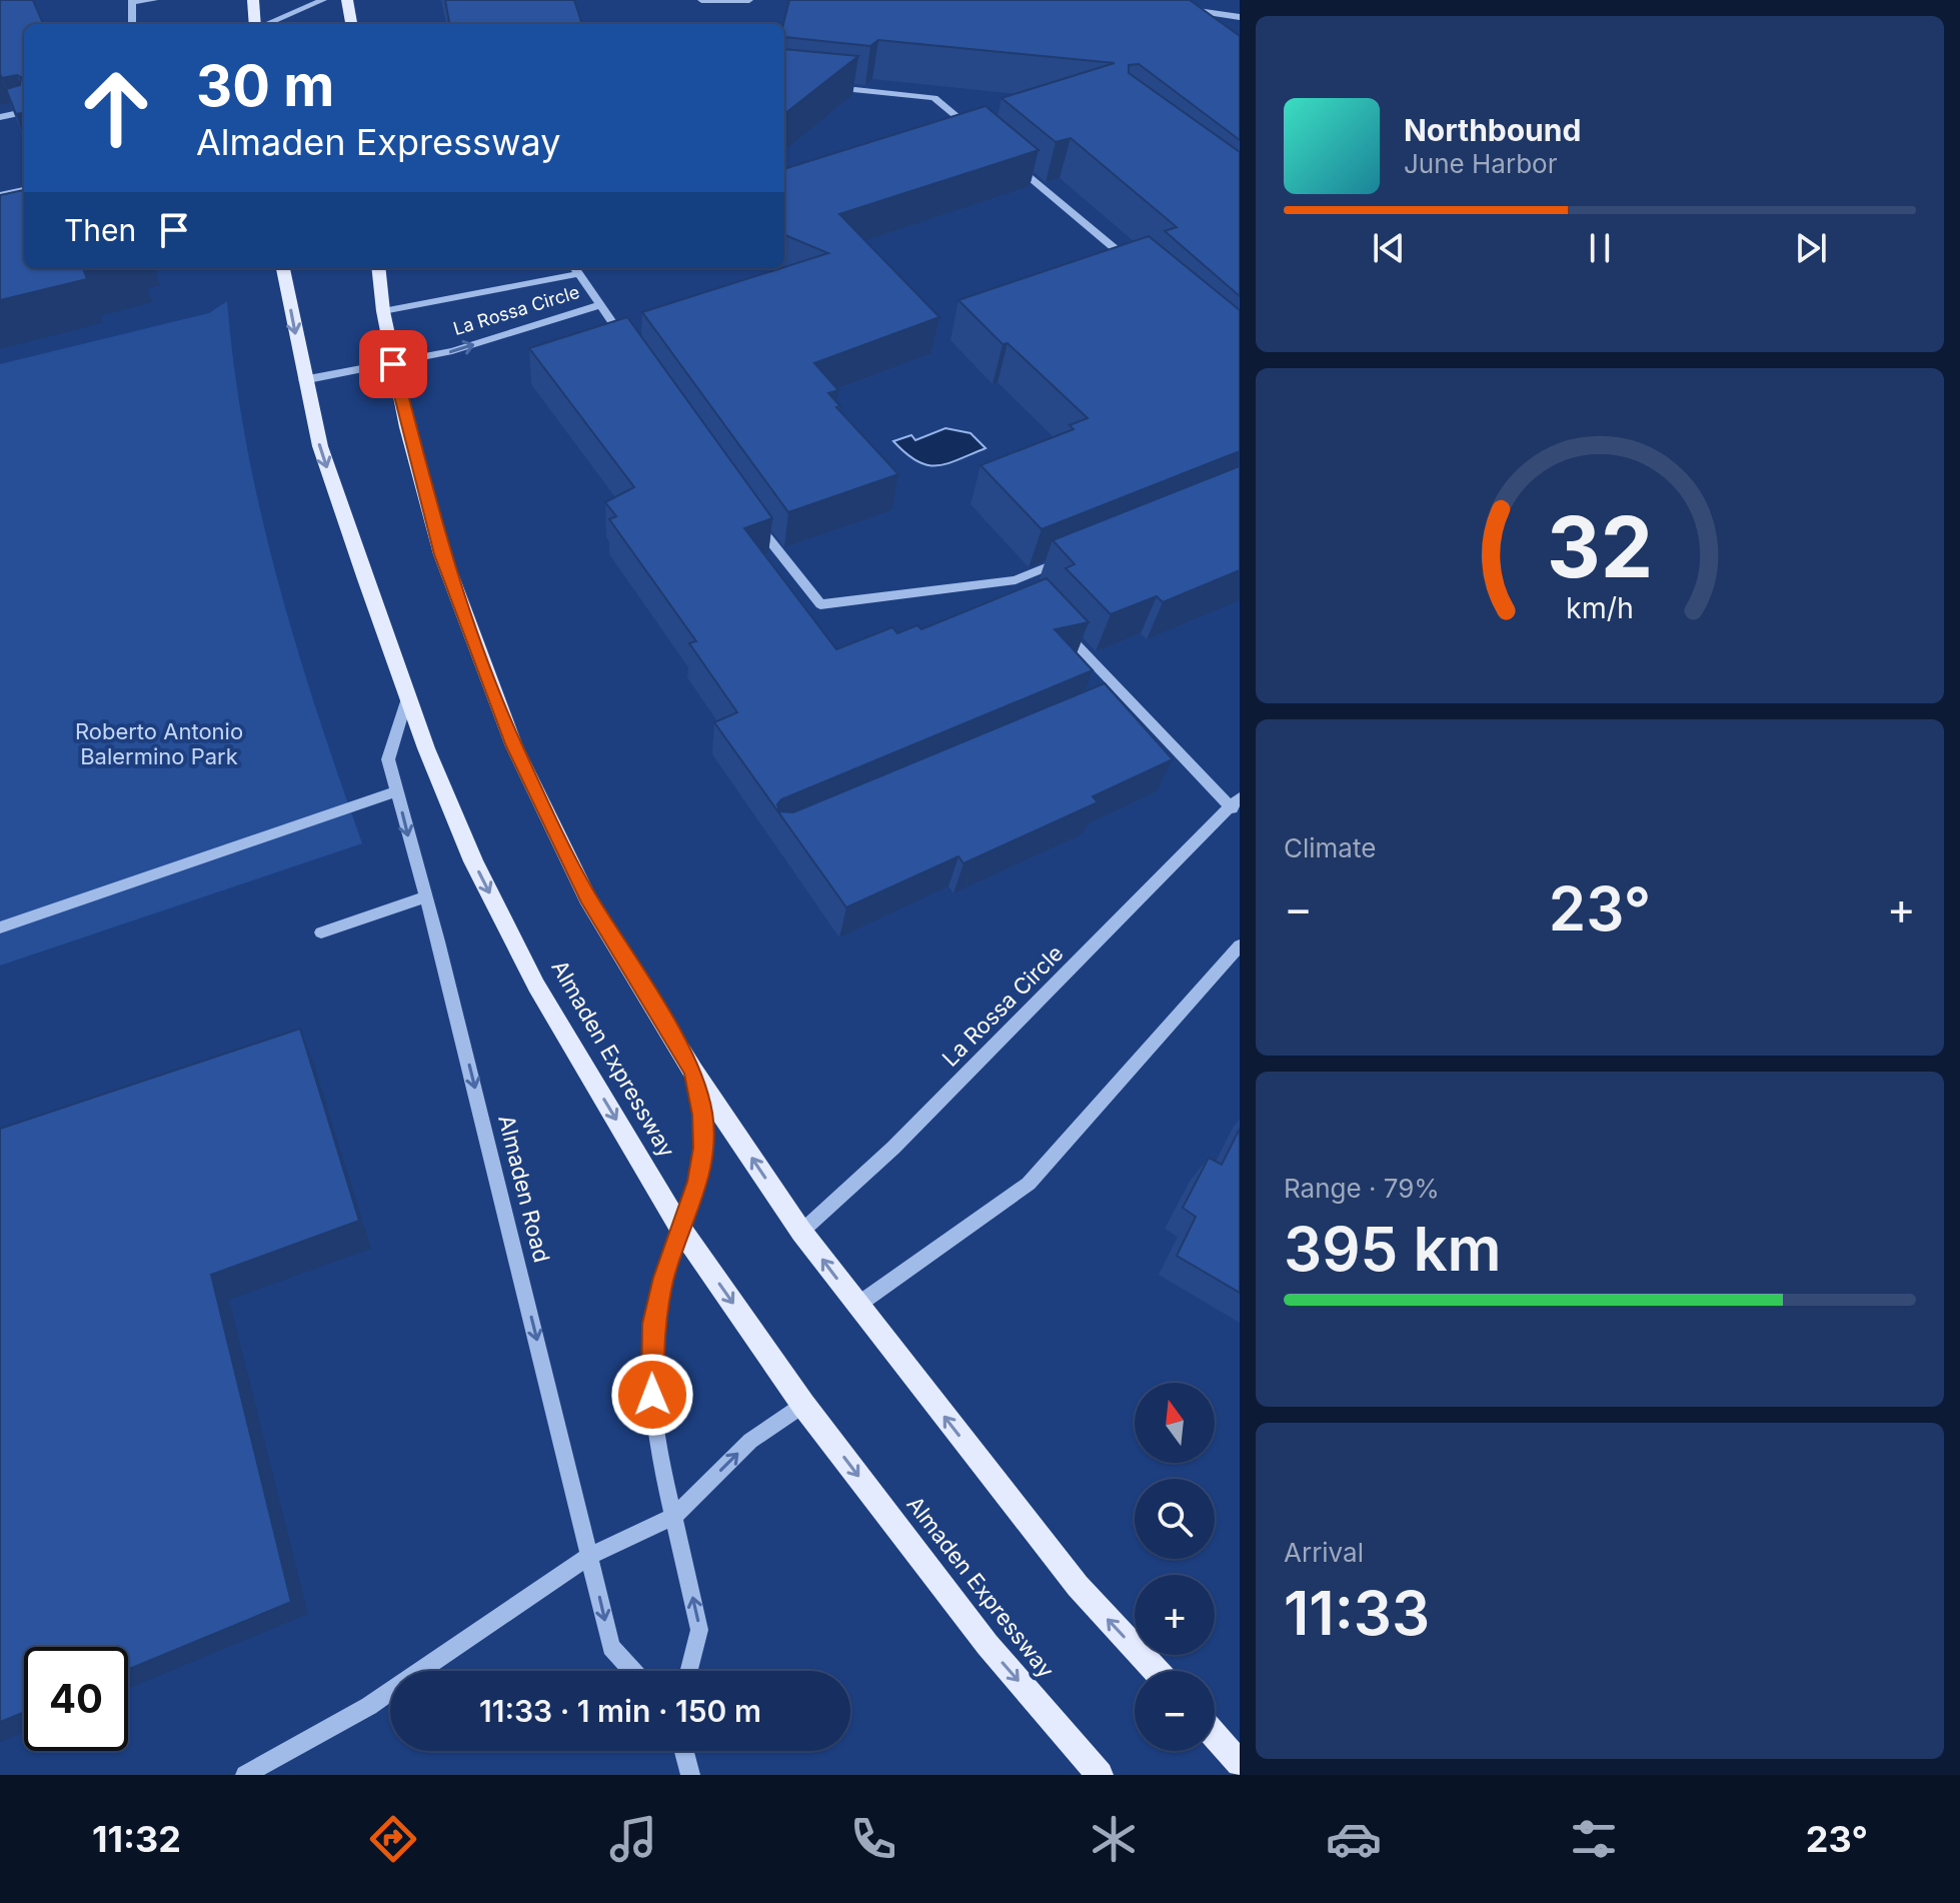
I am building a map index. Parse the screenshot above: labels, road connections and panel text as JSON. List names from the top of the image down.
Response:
{
  "streets": {
    "main road": ["Almaden Expressway"],
    "street": ["La Rossa Circle", "Almaden Road"]
  },
  "crossings": [
    ["La Rossa Circle", "Almaden Expressway"],
    ["Almaden Expressway", "Almaden Road"]
  ],
  "parks": ["Roberto Antonio Balermino Park"],
  "north": "top",
  "page": {
    "turn": ["30 m", "Almaden Expressway"],
    "song": ["Northbound", "June Harbor"],
    "then": "Then",
    "tile": [
      "Climate",
      ["Range · 79%", "395 km"],
      ["Arrival", "11:33"]
    ],
    "heat": ["−", "23°", "+"],
    "map_buttons": ["+", "−"],
    "limit": "40",
    "trip": "11:33 · 1 min · 150 m",
    "tabs": ["11:32", "23°"],
    "gauge": ["32", "km/h"]
  }
}
